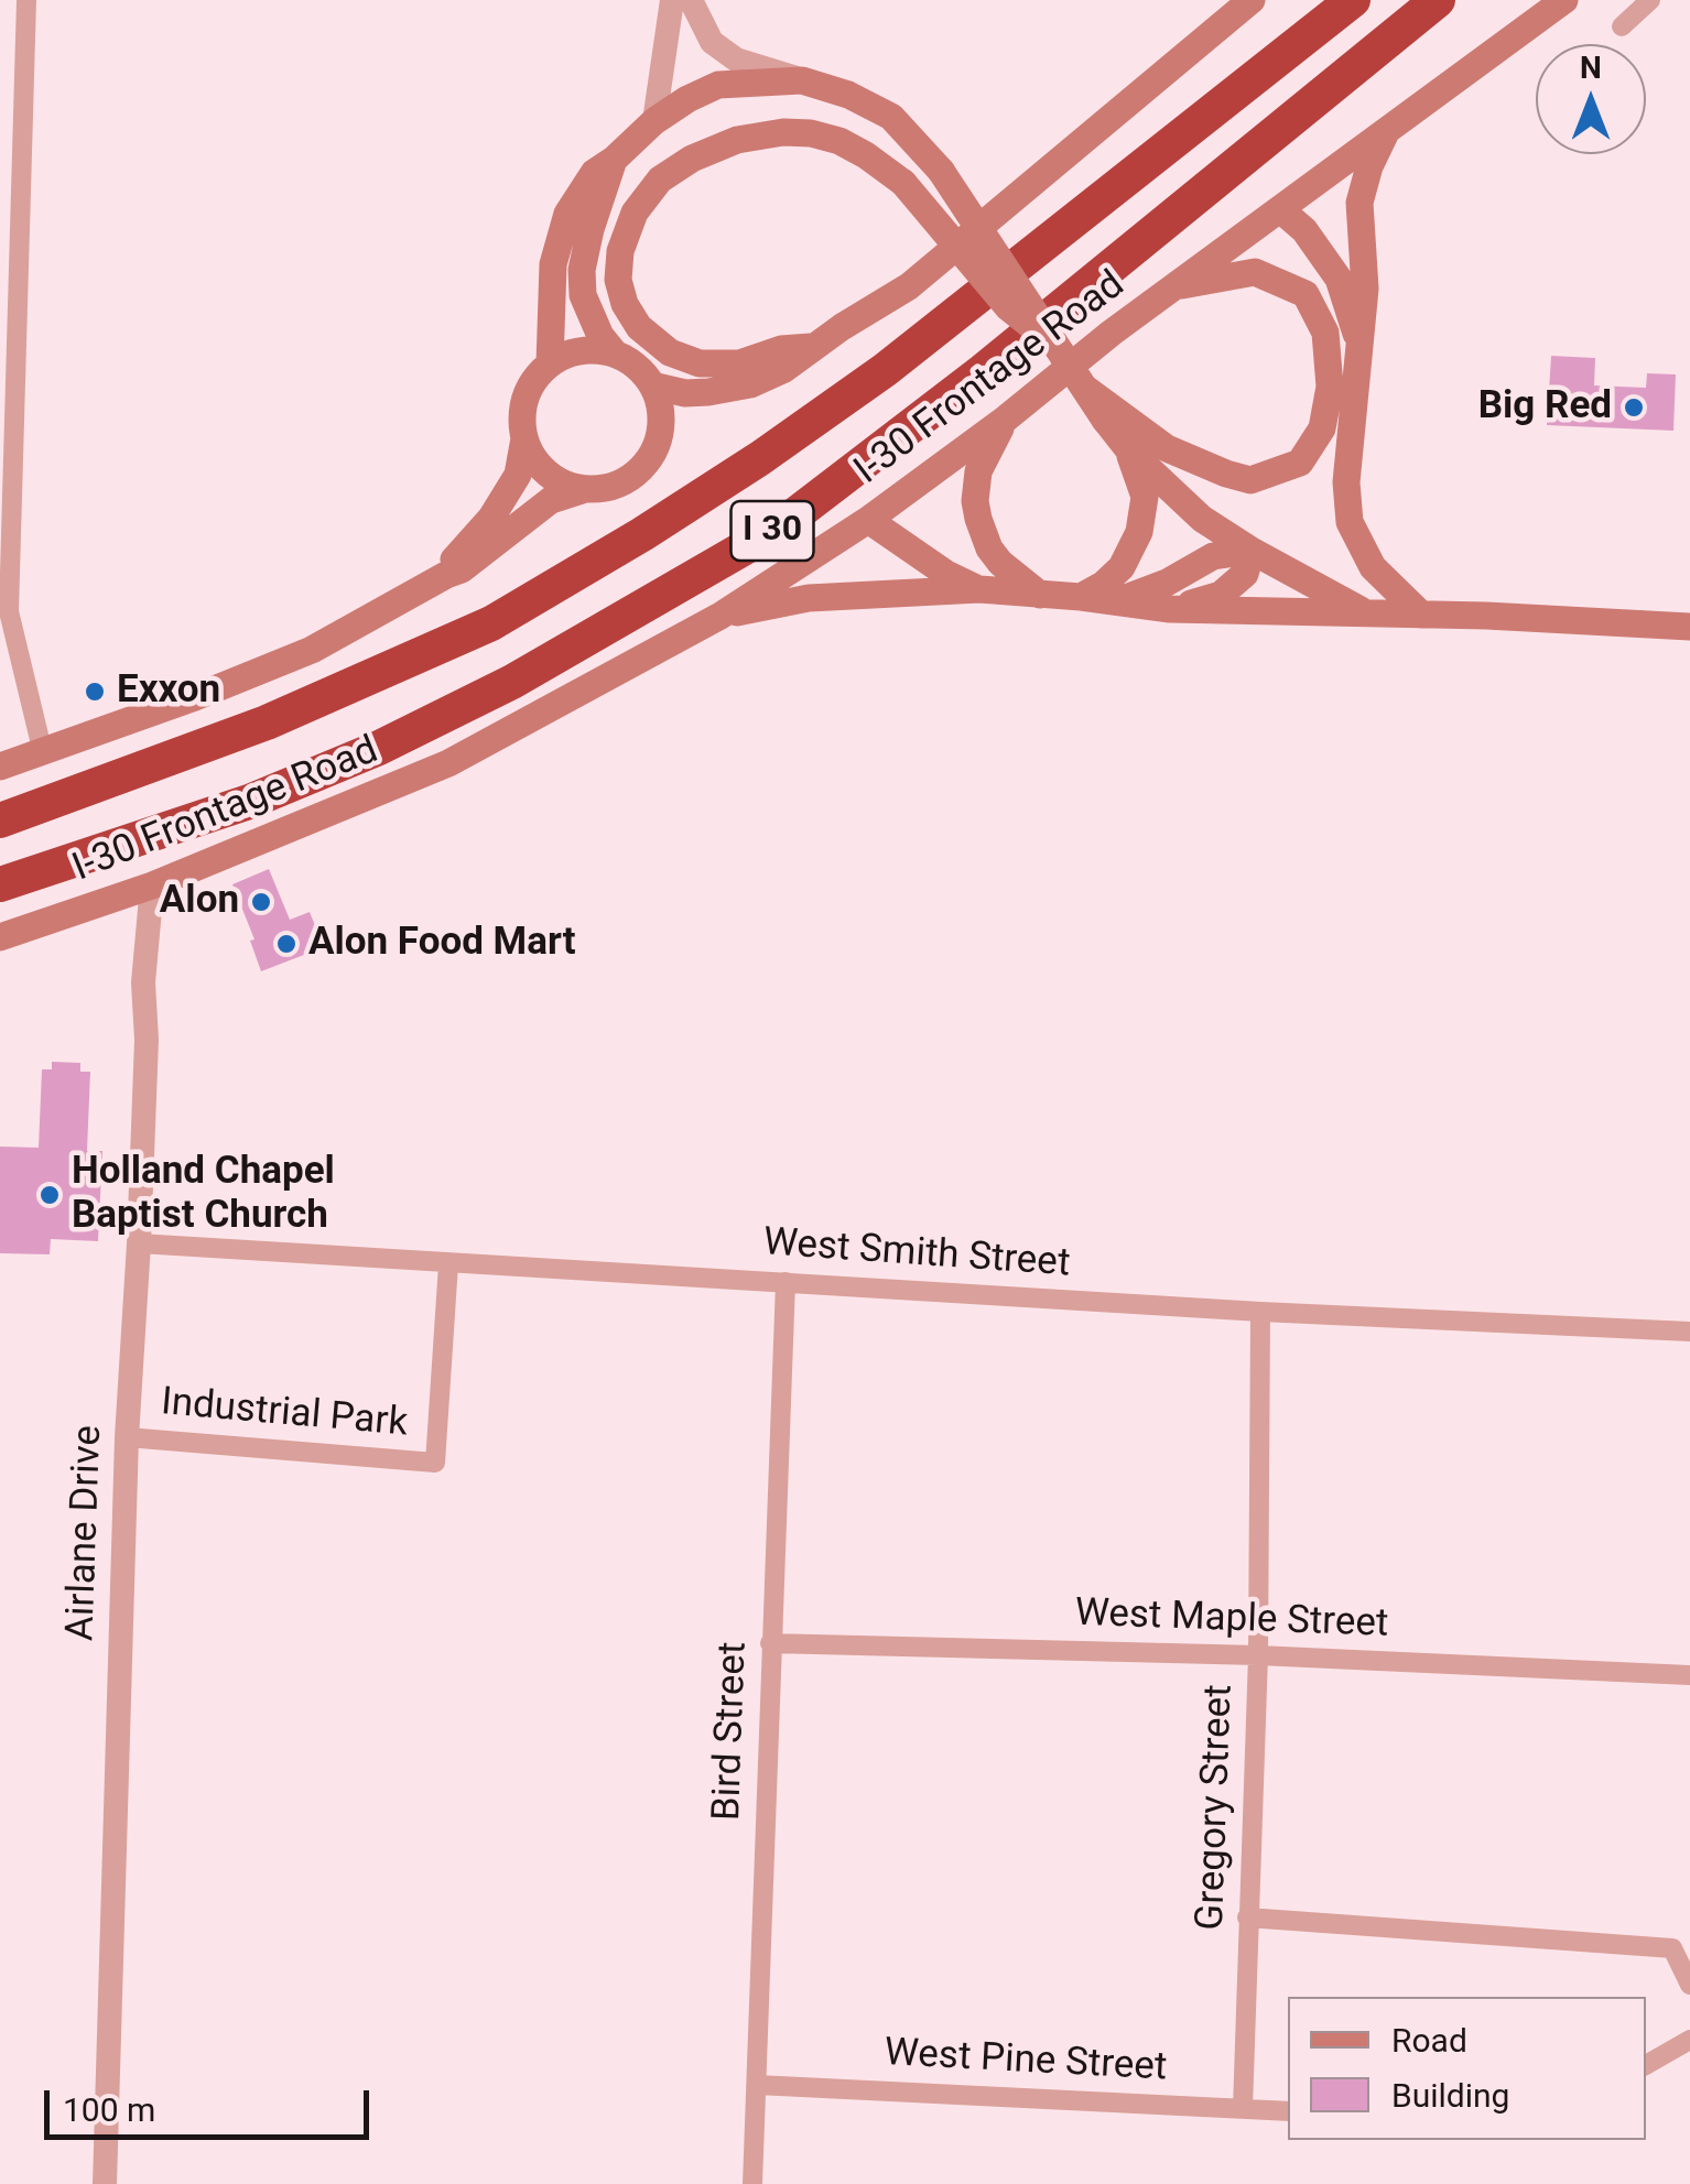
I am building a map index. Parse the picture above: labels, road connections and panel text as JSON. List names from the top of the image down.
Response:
{
  "streets": {
    "highway": ["I 30"],
    "main road": ["I-30 Frontage Road"],
    "street": [
      "West Smith Street",
      "Industrial Park",
      "Airlane Drive",
      "West Maple Street",
      "Bird Street",
      "Gregory Street",
      "West Pine Street"
    ]
  },
  "crossings": [
    ["I-30 Frontage Road", "Airlane Drive"],
    ["West Smith Street", "Industrial Park"],
    ["West Smith Street", "Airlane Drive"],
    ["West Smith Street", "Bird Street"],
    ["West Smith Street", "Gregory Street"],
    ["Industrial Park", "Airlane Drive"],
    ["West Maple Street", "Bird Street"],
    ["West Maple Street", "Gregory Street"],
    ["Bird Street", "West Pine Street"],
    ["Gregory Street", "West Pine Street"]
  ],
  "places": [
    "Big Red",
    "Exxon",
    "Alon",
    "Alon Food Mart",
    "Holland Chapel Baptist Church"
  ],
  "legend": ["Road", "Building"],
  "scale_bar": "100 m",
  "north": "top"
}
